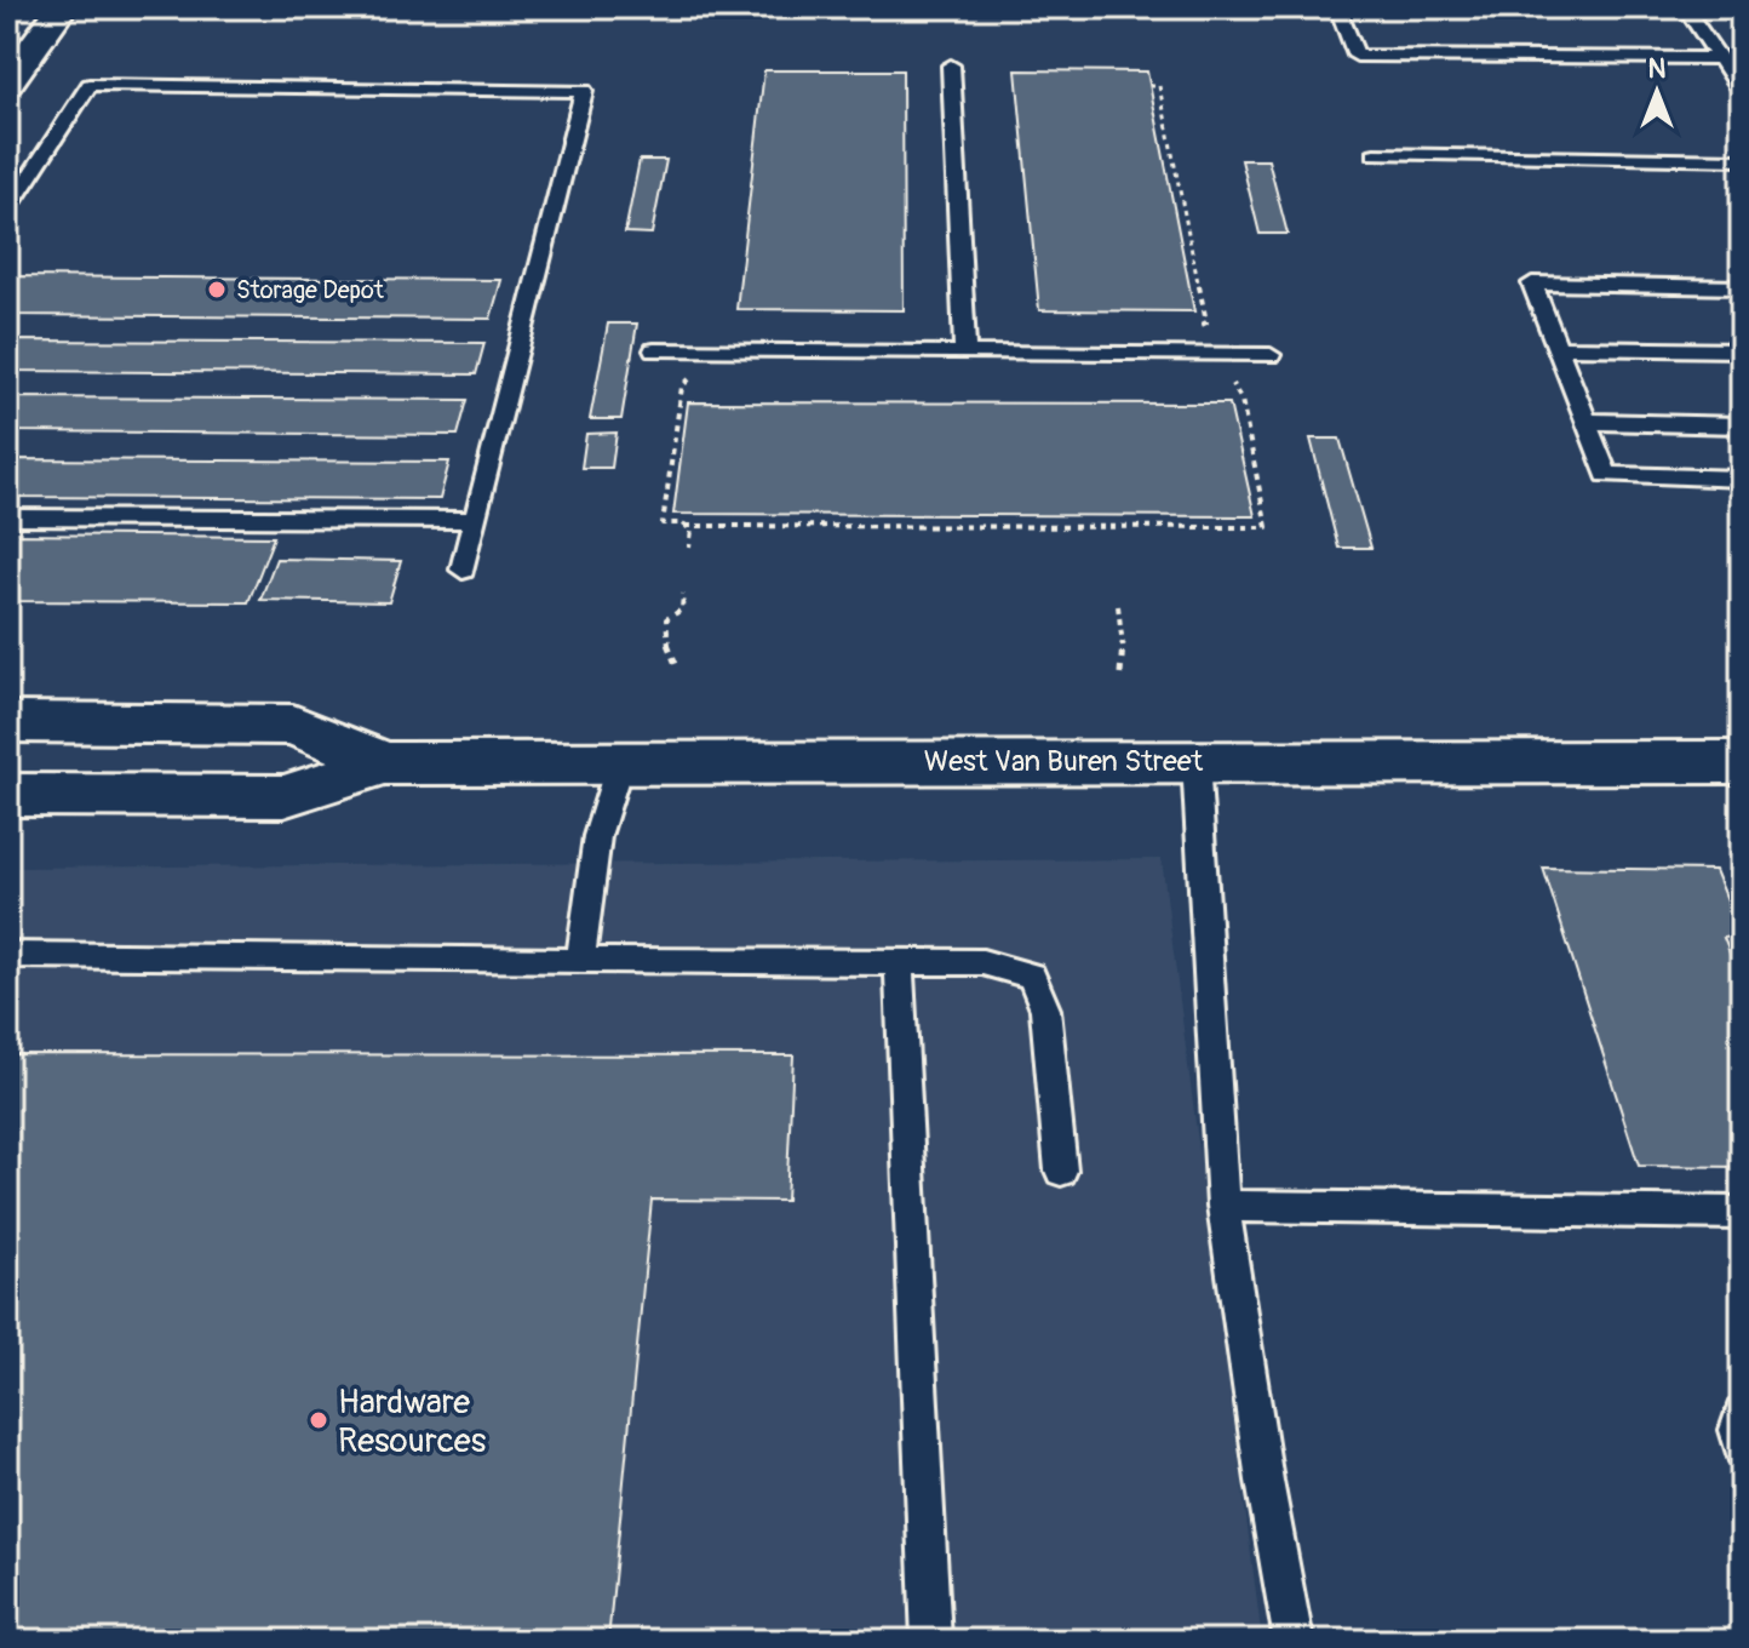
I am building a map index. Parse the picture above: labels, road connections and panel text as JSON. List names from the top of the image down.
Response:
{
  "streets": {
    "main road": ["West Van Buren Street"]
  },
  "places": ["Storage Depot", "Hardware Resources"],
  "north": "top"
}
